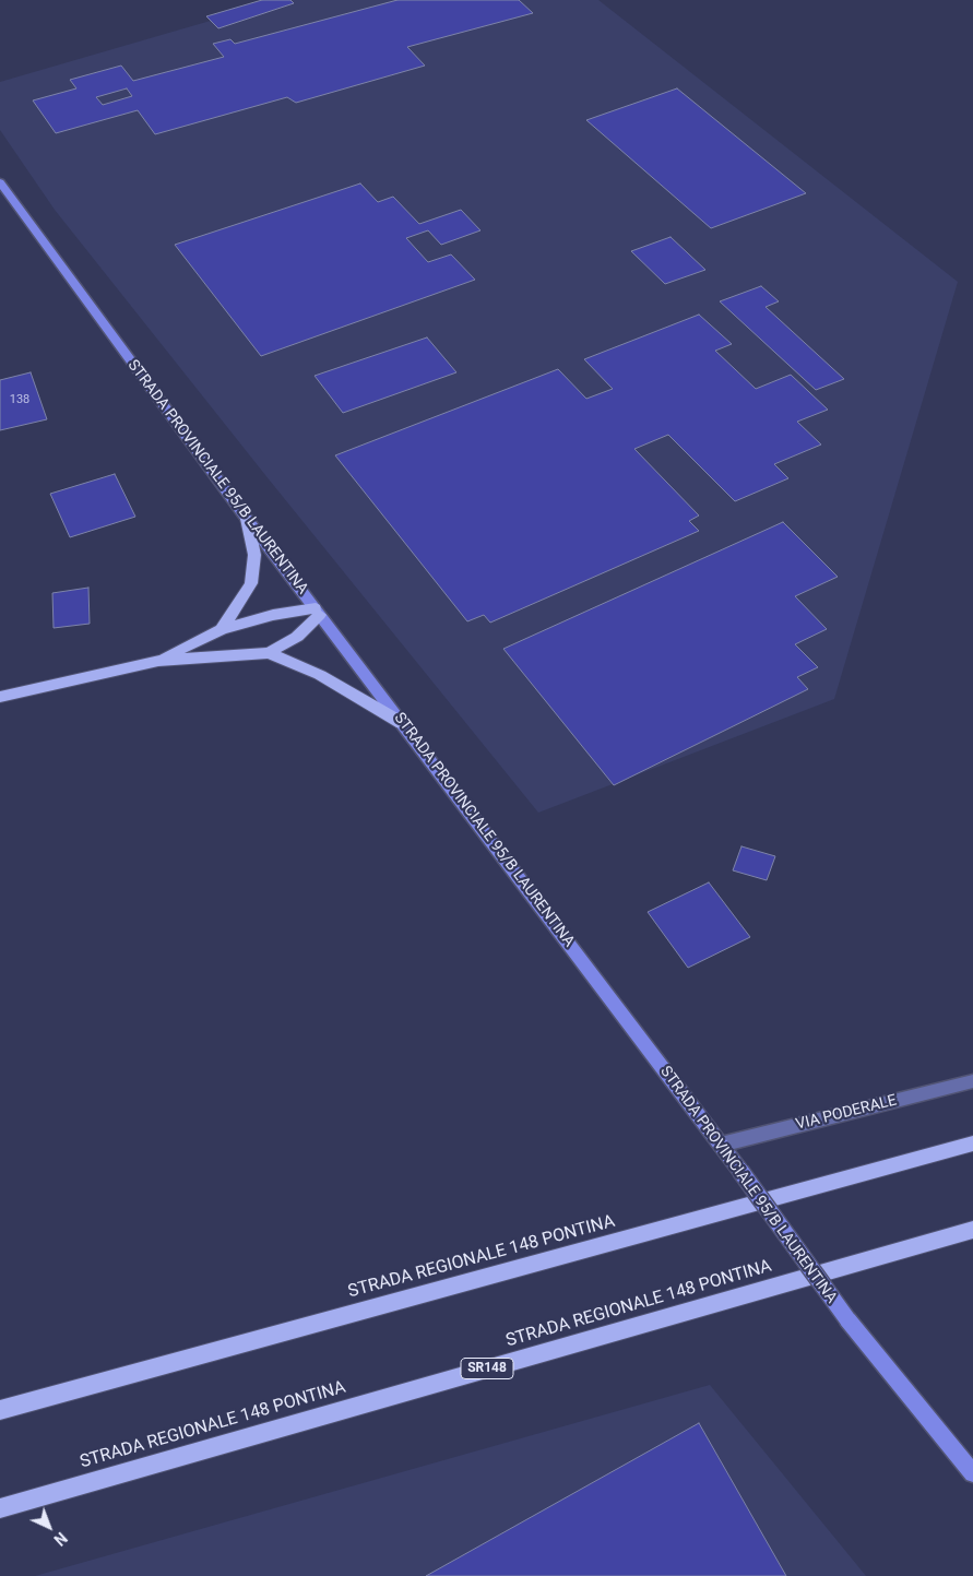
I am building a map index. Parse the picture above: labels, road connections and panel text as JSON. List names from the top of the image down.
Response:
{
  "streets": {
    "highway": ["STRADA REGIONALE 148 PONTINA", "SR148"],
    "main road": ["STRADA PROVINCIALE 95/B LAURENTINA"],
    "street": ["VIA PODERALE"]
  },
  "crossings": [
    ["STRADA PROVINCIALE 95/B LAURENTINA", "VIA PODERALE"]
  ],
  "house_numbers": ["138"],
  "north": "bottom right"
}
